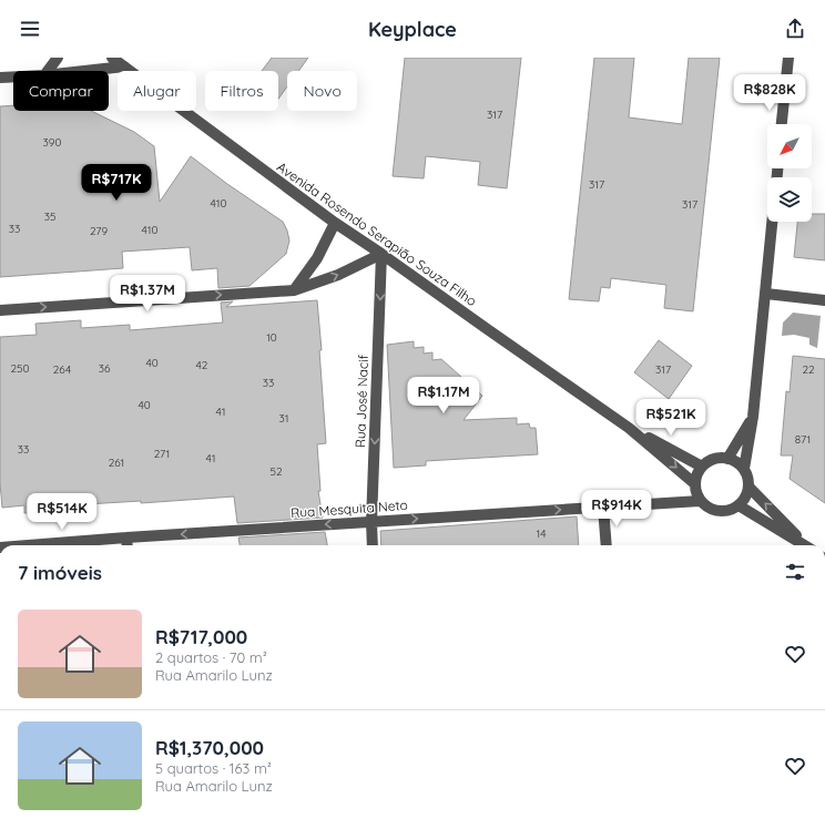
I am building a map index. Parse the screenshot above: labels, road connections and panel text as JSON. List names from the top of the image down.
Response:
{
  "streets": {
    "street": ["Avenida Rosendo Serapião Souza Filho", "Rua José Nacif", "Rua Mesquita Neto"]
  },
  "crossings": [
    ["Avenida Rosendo Serapião Souza Filho", "Rua José Nacif"],
    ["Avenida Rosendo Serapião Souza Filho", "Rua Mesquita Neto"],
    ["Rua José Nacif", "Rua Mesquita Neto"]
  ],
  "one_way": ["Rua José Nacif"],
  "house_numbers": [
    "317",
    "390",
    "317",
    "410",
    "317",
    "35",
    "33",
    "410",
    "279",
    "10",
    "40",
    "42",
    "250",
    "36",
    "264",
    "317",
    "22",
    "33",
    "40",
    "41",
    "31",
    "871",
    "33",
    "271",
    "41",
    "261",
    "52",
    "14"
  ],
  "north": "bottom left",
  "page": {
    "header": "Keyplace",
    "chip": [
      "Comprar",
      "Alugar",
      "Filtros",
      "Novo"
    ],
    "price": [
      "R$828K",
      "R$717K",
      "R$1.37M",
      "R$1.17M",
      "R$521K",
      "R$914K",
      "R$514K"
    ],
    "heading": "7 imóveis",
    "list": [
      {
        "name": "R$717,000",
        "note": "2 quartos · 70 m² · Rua Amarilo Lunz"
      },
      {
        "name": "R$1,370,000",
        "note": "5 quartos · 163 m² · Rua Amarilo Lunz"
      }
    ]
  }
}
